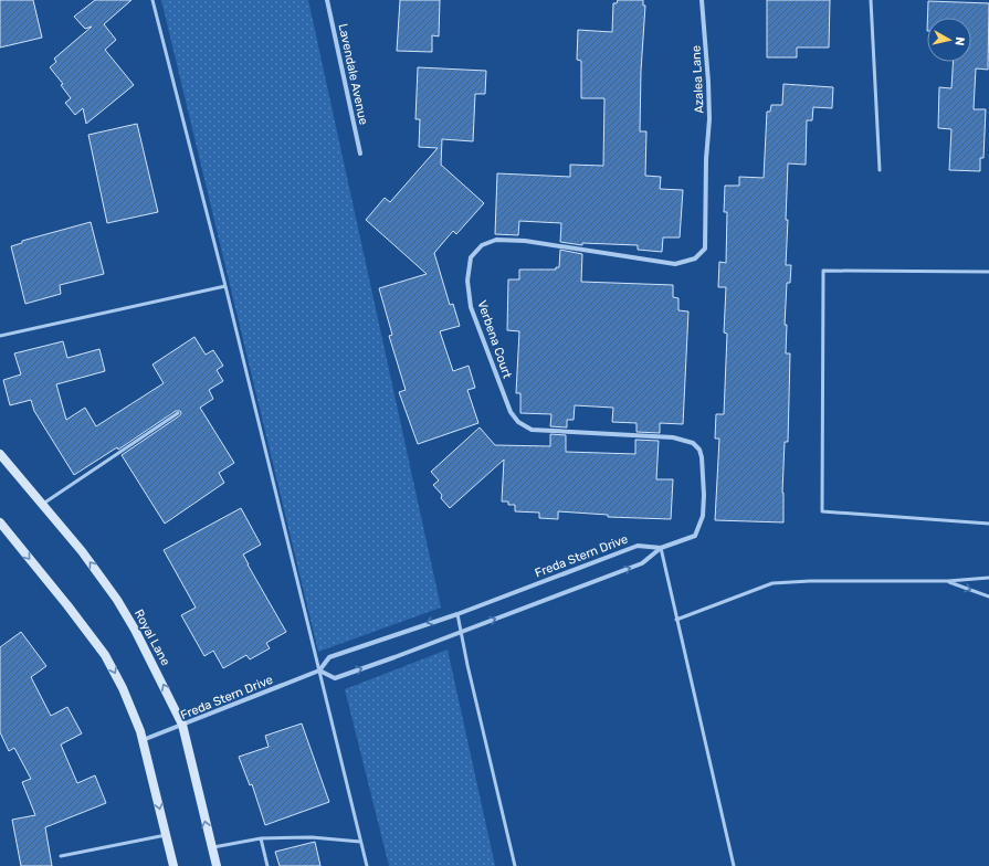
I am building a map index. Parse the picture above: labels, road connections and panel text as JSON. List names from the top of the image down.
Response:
{
  "streets": {
    "main road": ["Royal Lane"],
    "street": [
      "Lavendale Avenue",
      "Azalea Lane",
      "Verbena Court",
      "Freda Stern Drive"
    ]
  },
  "crossings": [
    ["Azalea Lane", "Verbena Court"],
    ["Verbena Court", "Freda Stern Drive"],
    ["Freda Stern Drive", "Royal Lane"]
  ],
  "north": "right"
}
